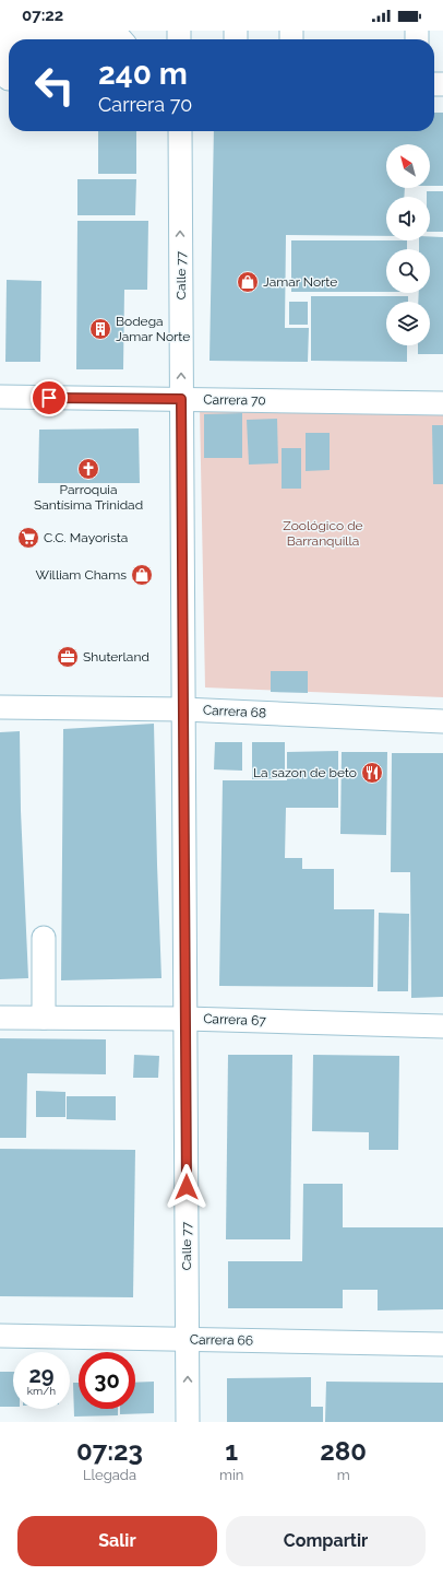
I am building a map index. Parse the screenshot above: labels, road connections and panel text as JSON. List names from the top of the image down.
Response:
{
  "streets": {
    "street": [
      "Calle 77",
      "Carrera 70",
      "Carrera 68",
      "Carrera 67",
      "Carrera 66"
    ]
  },
  "crossings": [
    ["Calle 77", "Carrera 70"],
    ["Calle 77", "Carrera 68"],
    ["Calle 77", "Carrera 67"],
    ["Calle 77", "Carrera 66"]
  ],
  "parks": ["Zoológico de Barranquilla"],
  "places": {
    "shop": ["Jamar Norte", "William Chams"],
    "building": ["Bodega Jamar Norte"],
    "church": ["Parroquia Santísima Trinidad"],
    "supermarket": ["C.C. Mayorista"],
    "office": ["Shuterland"],
    "restaurant": ["La sazon de beto"]
  },
  "north": "top left",
  "page": {
    "status": "07:22",
    "turn": ["240 m", "Carrera 70"],
    "speed": "29 km/h",
    "limit": "30",
    "eta": [
      "07:23",
      "Llegada",
      "1",
      "min",
      "280",
      "m"
    ],
    "buttons": ["Salir", "Compartir"]
  }
}
